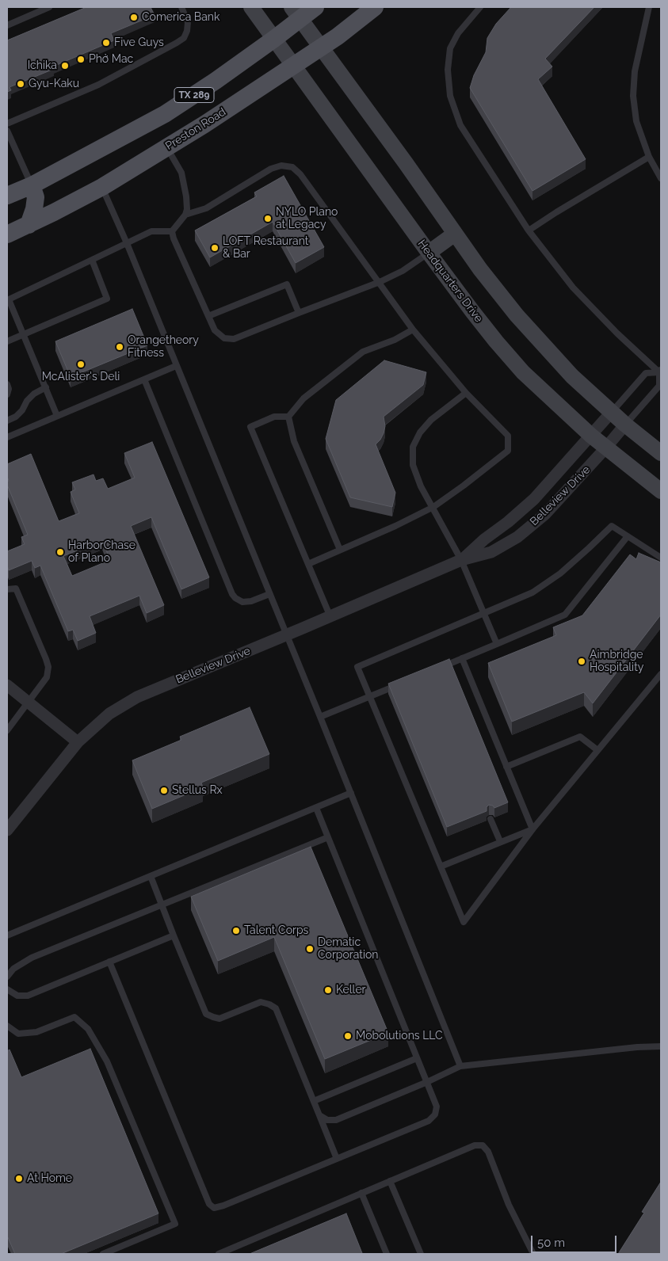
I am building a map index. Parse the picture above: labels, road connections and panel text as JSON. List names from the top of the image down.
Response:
{
  "streets": {
    "main road": ["TX 289", "Preston Road", "Headquarters Drive"],
    "street": ["Belleview Drive"]
  },
  "crossings": [
    ["TX 289", "Headquarters Drive"],
    ["Preston Road", "Headquarters Drive"],
    ["Headquarters Drive", "Belleview Drive"]
  ],
  "places": [
    "Comerica Bank",
    "Five Guys",
    "Phở Mac",
    "Ichika",
    "Gyu-Kaku",
    "NYLO Plano at Legacy",
    "LOFT Restaurant & Bar",
    "Orangetheory Fitness",
    "McAlister's Deli",
    "HarborChase of Plano",
    "Aimbridge Hospitality",
    "Stellus Rx",
    "Talent Corps",
    "Dematic Corporation",
    "Keller",
    "Mobolutions LLC",
    "At Home"
  ],
  "scale_bar": "50 m"
}
